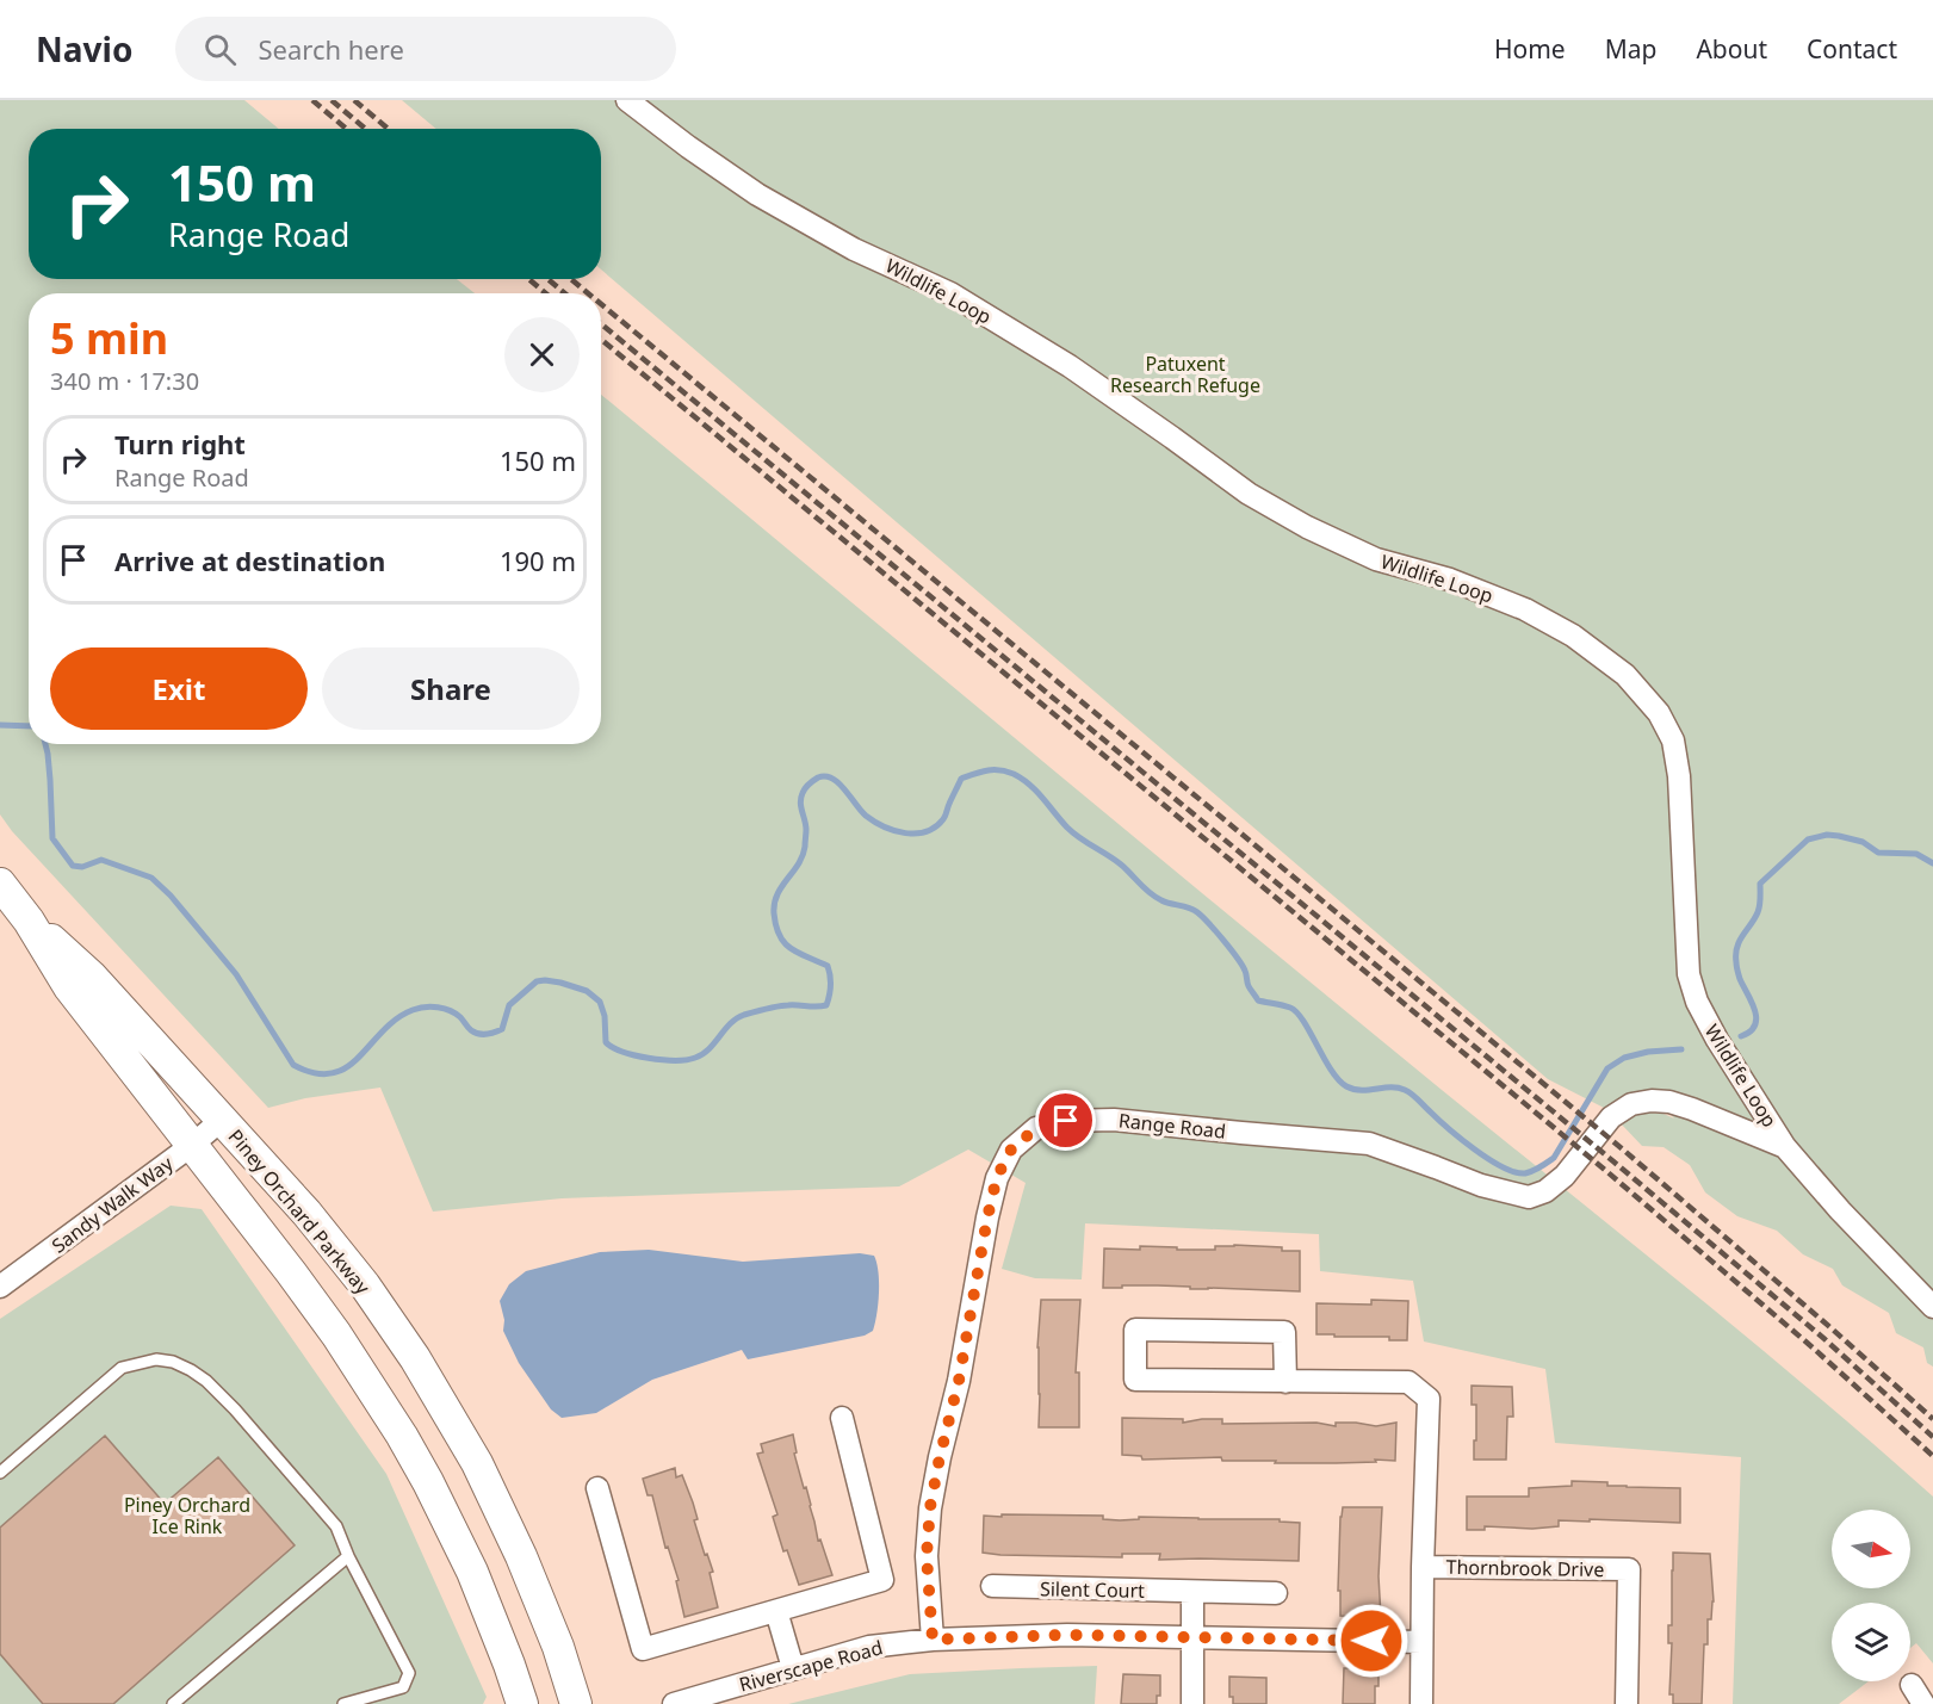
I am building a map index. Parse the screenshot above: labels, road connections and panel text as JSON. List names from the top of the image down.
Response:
{
  "streets": {
    "street": [
      "Wildlife Loop",
      "Range Road",
      "Sandy Walk Way",
      "Piney Orchard Parkway",
      "Thornbrook Drive",
      "Silent Court",
      "Riverscape Road"
    ]
  },
  "crossings": [
    ["Wildlife Loop", "Range Road"],
    ["Range Road", "Riverscape Road"],
    ["Sandy Walk Way", "Piney Orchard Parkway"],
    ["Thornbrook Drive", "Riverscape Road"]
  ],
  "parks": ["Patuxent Research Refuge", "Piney Orchard Ice Rink"],
  "north": "right",
  "page": {
    "header": "Navio",
    "search": "Search here",
    "nav": [
      "Home",
      "Map",
      "About",
      "Contact"
    ],
    "turn": ["150 m", "Range Road"],
    "heading": ["5 min", "340 m · 17:30"],
    "list": [
      {
        "name": "Turn right",
        "note": "Range Road",
        "value": "150 m"
      },
      {
        "name": "Arrive at destination",
        "value": "190 m"
      }
    ],
    "buttons": ["Exit", "Share"]
  }
}
